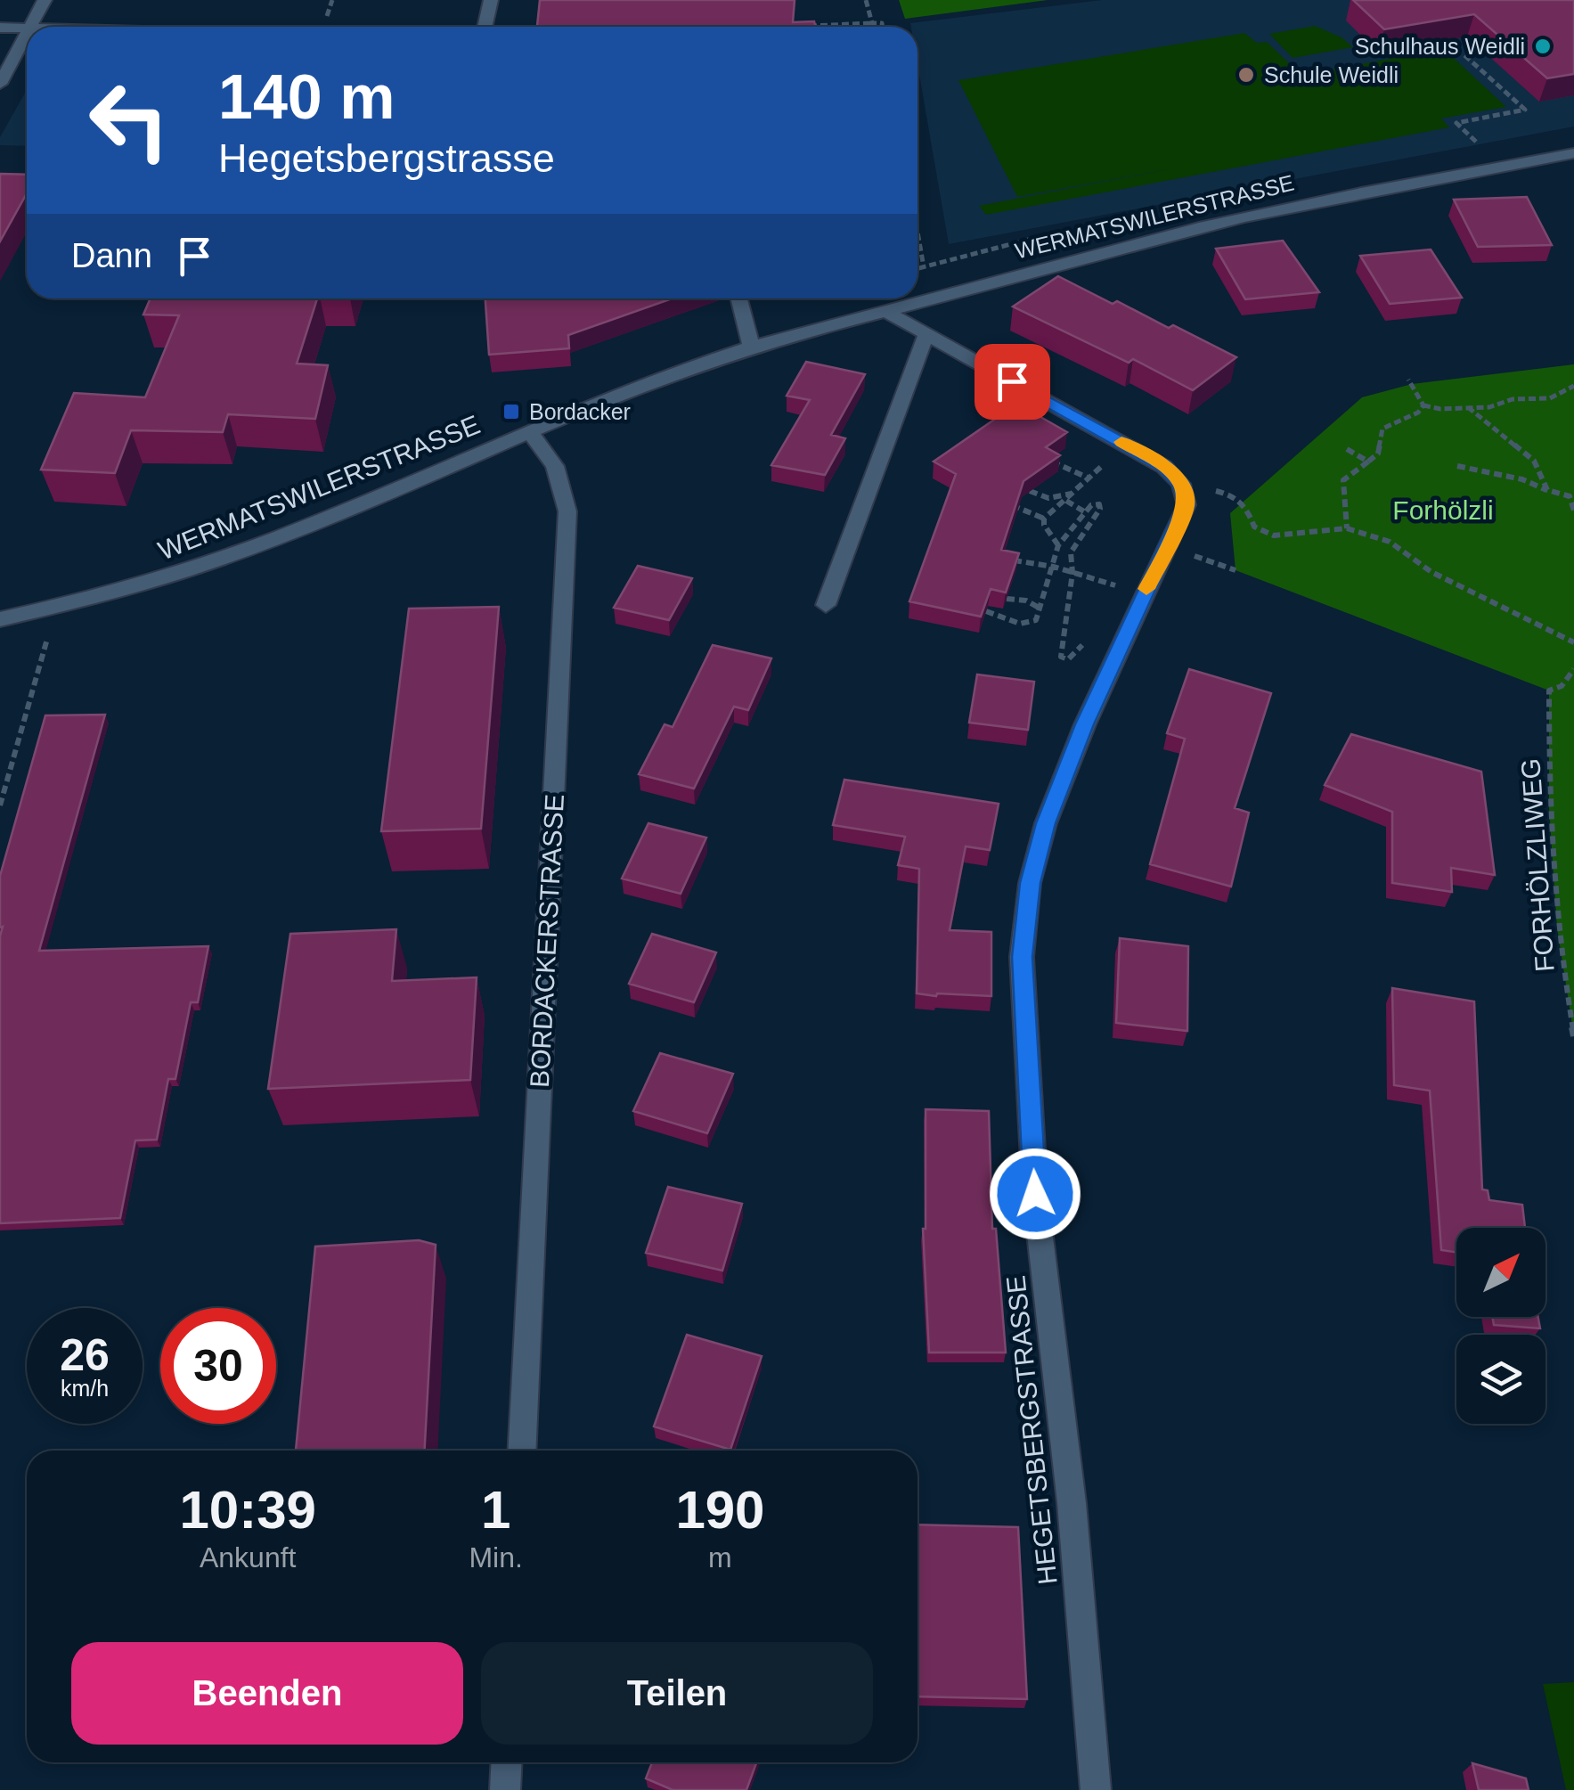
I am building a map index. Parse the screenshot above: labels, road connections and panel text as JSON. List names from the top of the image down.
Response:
{
  "streets": {
    "street": ["WERMATSWILERSTRASSE", "BORDACKERSTRASSE", "HEGETSBERGSTRASSE"],
    "path": ["FORHÖLZLIWEG"]
  },
  "crossings": [
    ["WERMATSWILERSTRASSE", "BORDACKERSTRASSE"]
  ],
  "parks": ["Forhölzli"],
  "places": {
    "other": ["Schulhaus Weidli", "Schule Weidli"],
    "transit": ["Bordacker"]
  },
  "north": "top right",
  "page": {
    "turn": ["140 m", "Hegetsbergstrasse"],
    "then": "Dann",
    "speed": "26 km/h",
    "limit": "30",
    "eta": [
      "10:39",
      "Ankunft",
      "1",
      "Min.",
      "190",
      "m"
    ],
    "buttons": ["Beenden", "Teilen"]
  }
}
